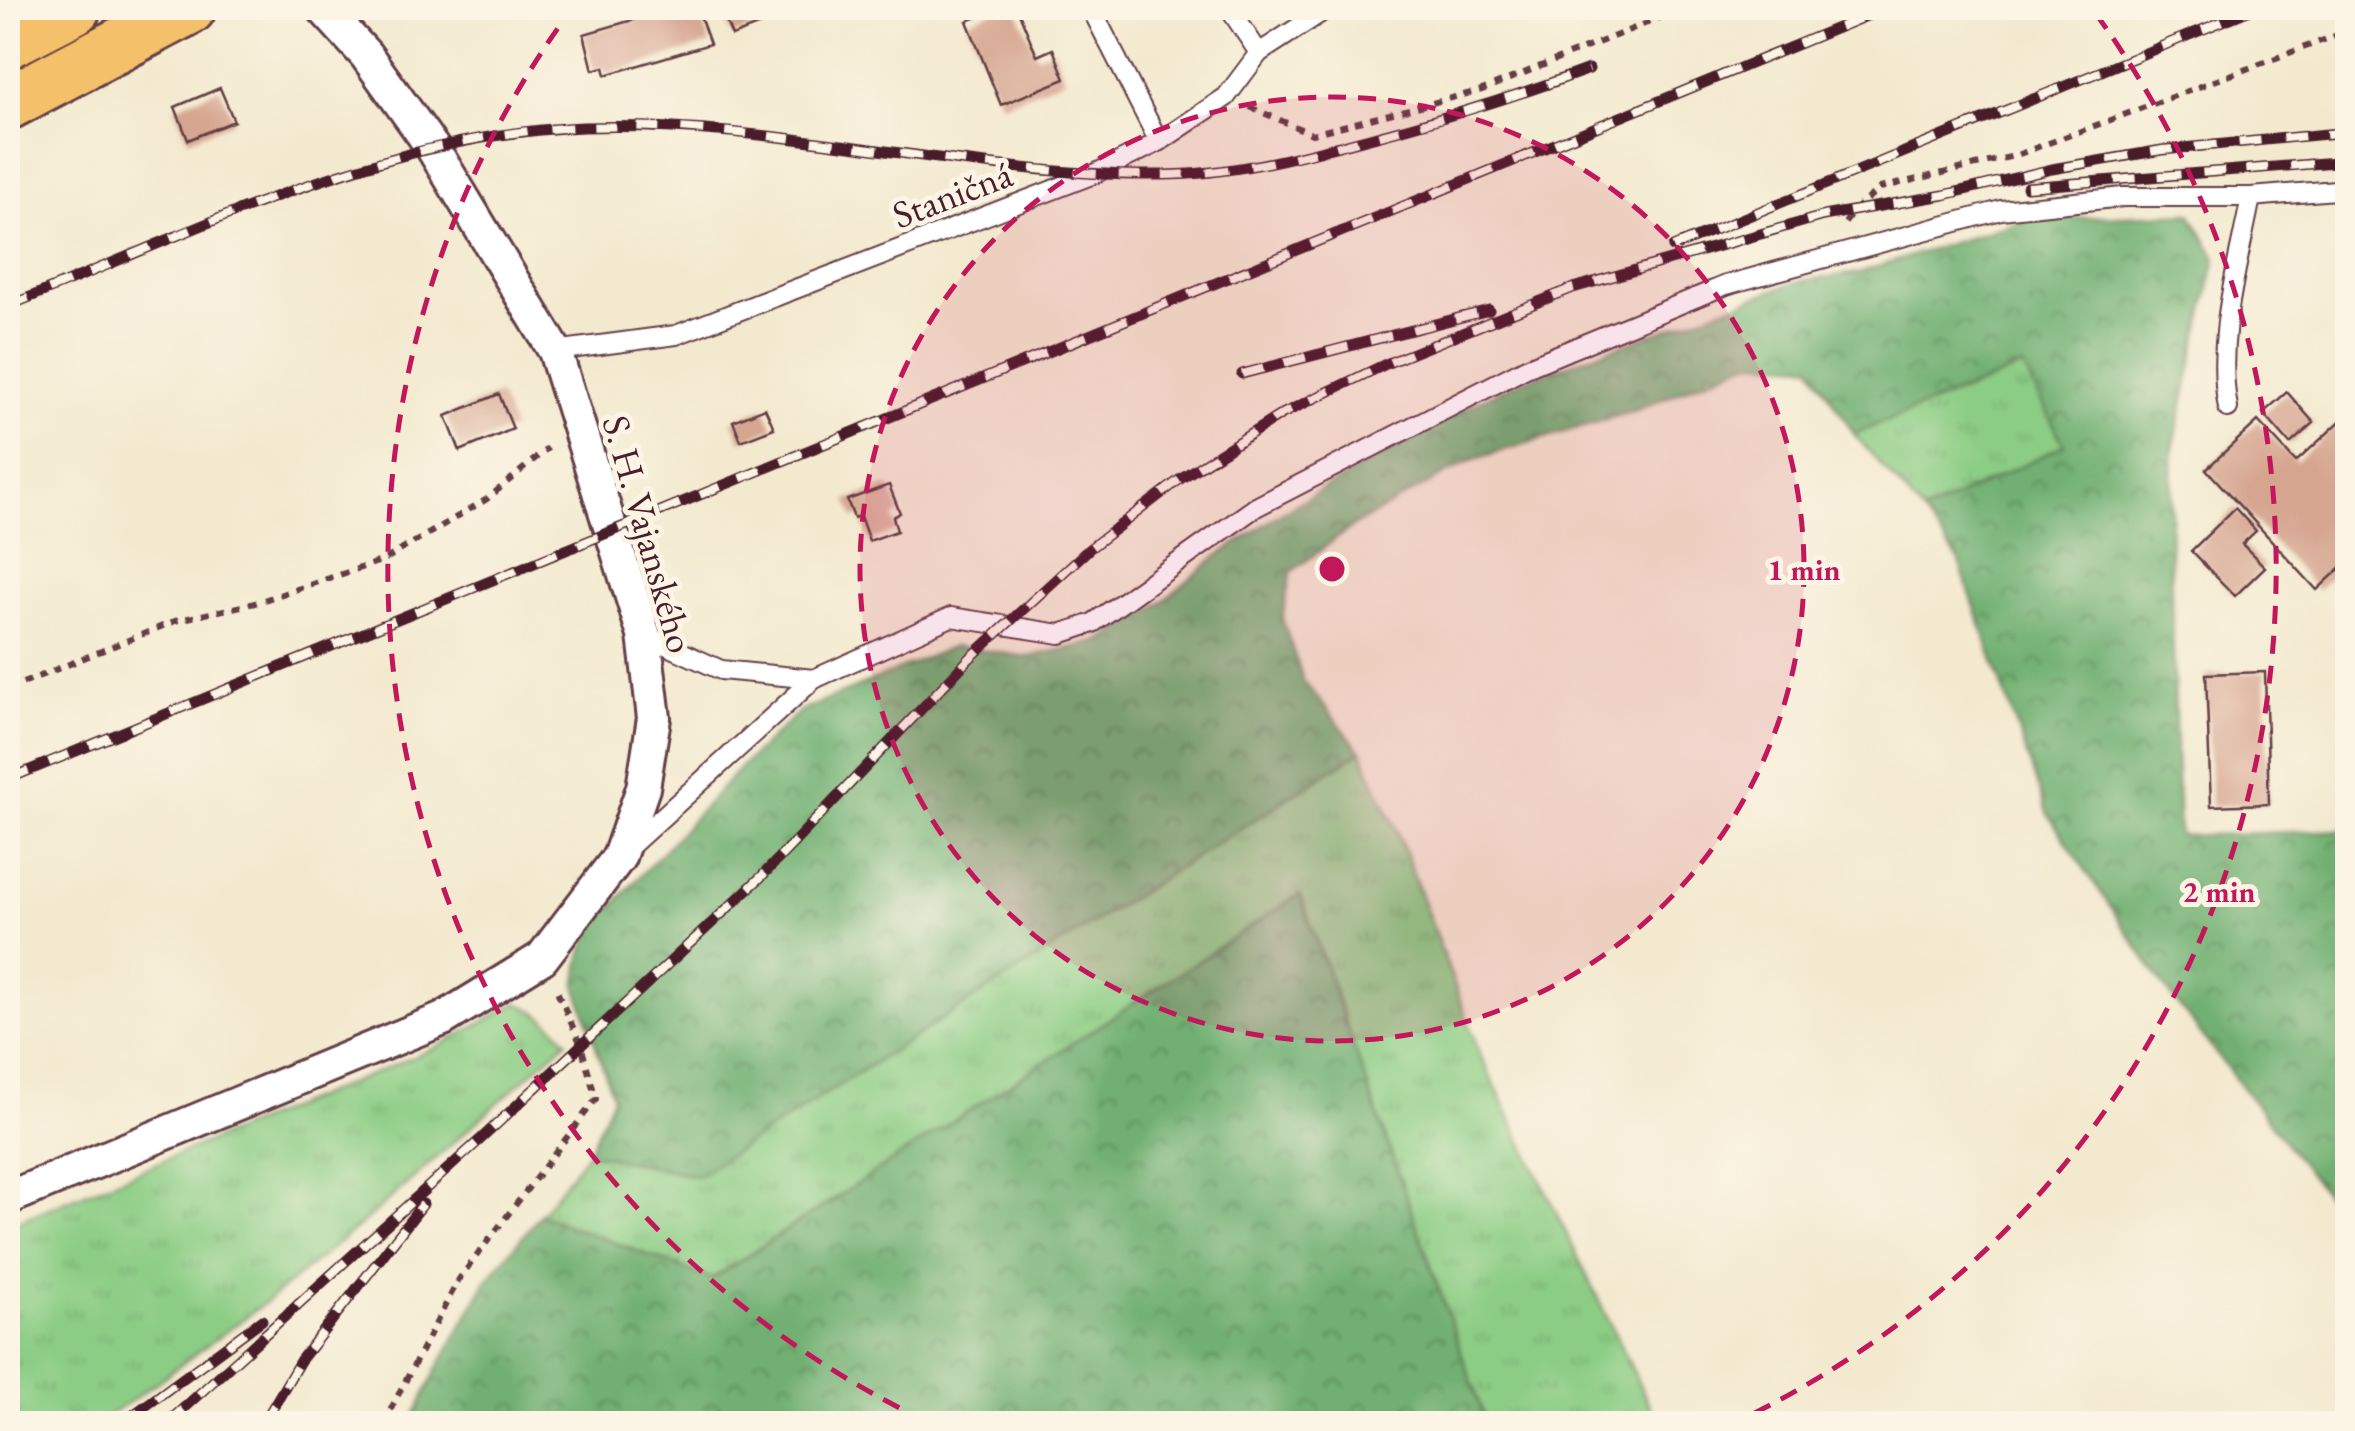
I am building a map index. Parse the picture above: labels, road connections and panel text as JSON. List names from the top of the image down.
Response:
{
  "streets": {
    "street": ["S. H. Vajanského"],
    "lane": ["Staničná"]
  },
  "crossings": [
    ["Staničná", "S. H. Vajanského"]
  ],
  "rings": ["1 min", "2 min"]
}
